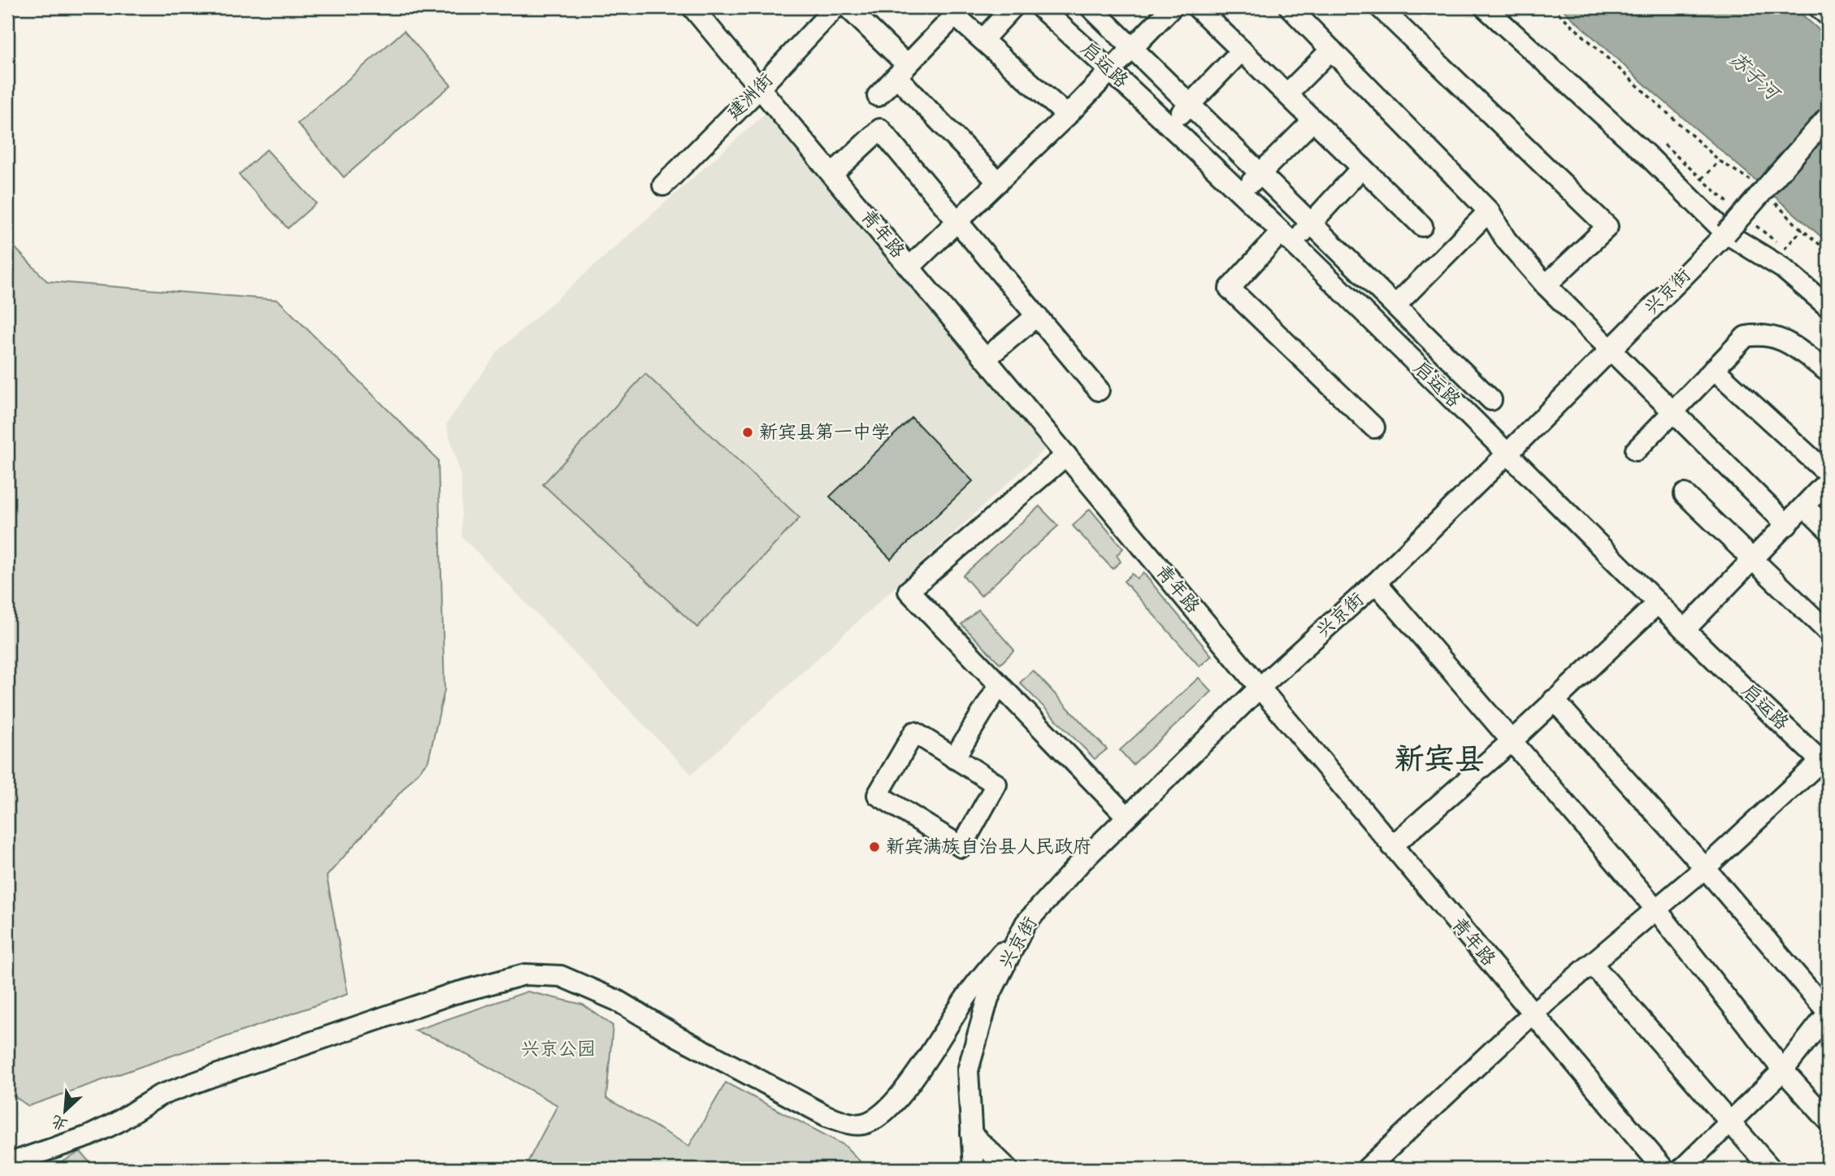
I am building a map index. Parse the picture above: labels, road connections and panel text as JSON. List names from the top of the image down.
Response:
{
  "streets": {
    "street": [
      "启运路",
      "建洲街",
      "青年路",
      "兴京街"
    ]
  },
  "crossings": [
    ["启运路", "兴京街"],
    ["建洲街", "青年路"],
    ["青年路", "兴京街"]
  ],
  "districts": ["新宾县"],
  "water": ["苏子河"],
  "parks": ["兴京公园"],
  "places": ["新宾县第一中学", "新宾满族自治县人民政府"],
  "north": "bottom left"
}
